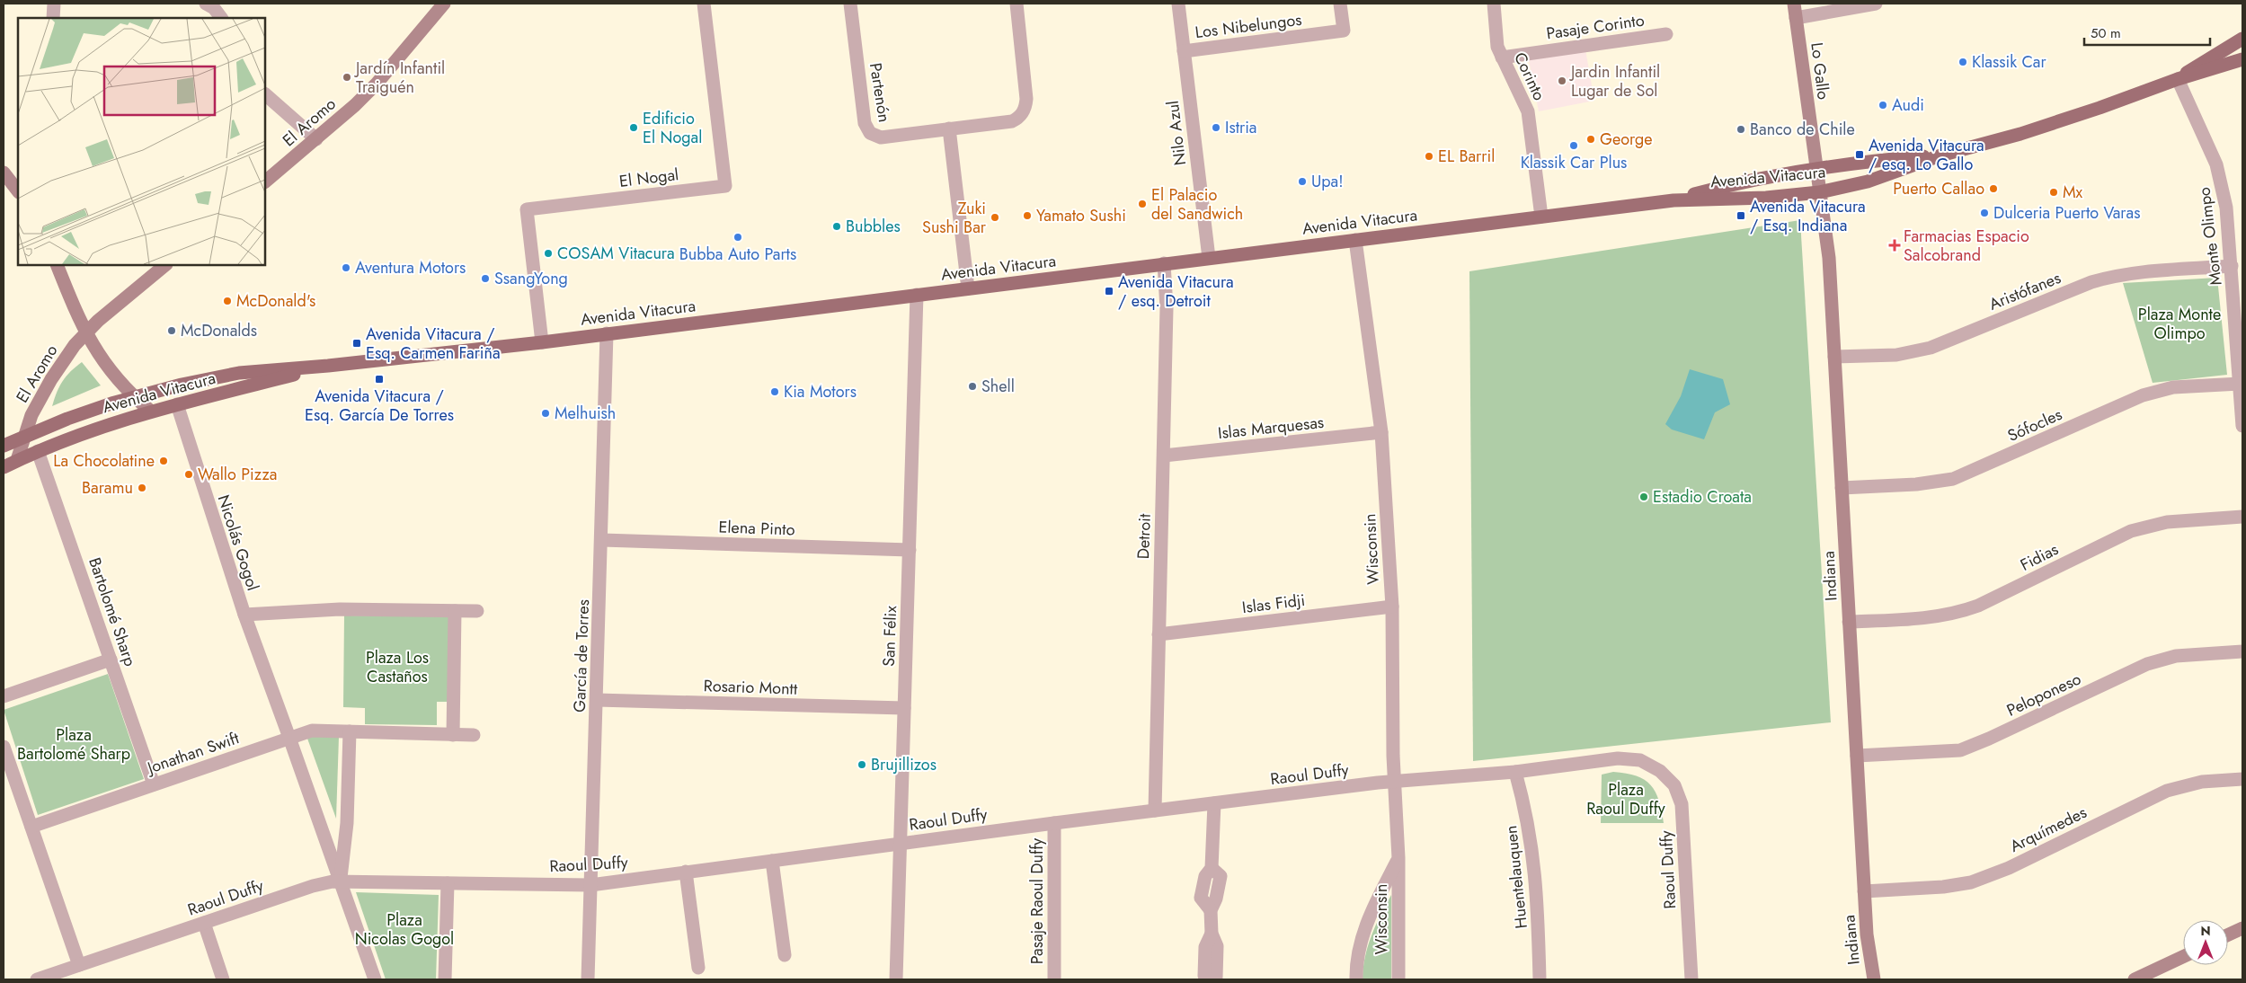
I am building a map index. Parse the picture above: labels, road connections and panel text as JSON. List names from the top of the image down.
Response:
{
  "streets": {
    "main road": ["Avenida Vitacura"],
    "street": [
      "Los Nibelungos",
      "Pasaje Corinto",
      "Lo Gallo",
      "Corinto",
      "Partenón",
      "El Aromo",
      "Nilo Azul",
      "El Nogal",
      "Monte Olimpo",
      "Aristófanes",
      "Sófocles",
      "Islas Marquesas",
      "Elena Pinto",
      "Detroit",
      "Nicolás Gogol",
      "Wisconsin",
      "Fidias",
      "Indiana",
      "Islas Fidji",
      "Bartolomé Sharp",
      "San Félix",
      "García de Torres",
      "Rosario Montt",
      "Peloponeso",
      "Jonathan Swift",
      "Raoul Duffy",
      "Arquímedes",
      "Huentelauquen",
      "Pasaje Raoul Duffy"
    ]
  },
  "crossings": [
    ["Los Nibelungos", "Nilo Azul"],
    ["Pasaje Corinto", "Corinto"],
    ["Lo Gallo", "Avenida Vitacura"],
    ["Lo Gallo", "Indiana"],
    ["Corinto", "Avenida Vitacura"],
    ["El Aromo", "Avenida Vitacura"],
    ["Nilo Azul", "Avenida Vitacura"],
    ["Avenida Vitacura", "El Nogal"],
    ["Avenida Vitacura", "Monte Olimpo"],
    ["Avenida Vitacura", "Detroit"],
    ["Avenida Vitacura", "Nicolás Gogol"],
    ["Avenida Vitacura", "Wisconsin"],
    ["Avenida Vitacura", "Indiana"],
    ["Avenida Vitacura", "Bartolomé Sharp"],
    ["Avenida Vitacura", "San Félix"],
    ["Avenida Vitacura", "García de Torres"],
    ["Monte Olimpo", "Aristófanes"],
    ["Monte Olimpo", "Sófocles"],
    ["Aristófanes", "Indiana"],
    ["Sófocles", "Indiana"],
    ["Islas Marquesas", "Detroit"],
    ["Islas Marquesas", "Wisconsin"],
    ["Elena Pinto", "San Félix"],
    ["Elena Pinto", "García de Torres"],
    ["Detroit", "Islas Fidji"],
    ["Detroit", "Raoul Duffy"],
    ["Nicolás Gogol", "Jonathan Swift"],
    ["Nicolás Gogol", "Raoul Duffy"],
    ["Wisconsin", "Islas Fidji"],
    ["Wisconsin", "Raoul Duffy"],
    ["Fidias", "Indiana"],
    ["Indiana", "Peloponeso"],
    ["Indiana", "Arquímedes"],
    ["Bartolomé Sharp", "Jonathan Swift"],
    ["San Félix", "Rosario Montt"],
    ["San Félix", "Raoul Duffy"],
    ["García de Torres", "Rosario Montt"],
    ["García de Torres", "Raoul Duffy"],
    ["Raoul Duffy", "Huentelauquen"],
    ["Raoul Duffy", "Pasaje Raoul Duffy"]
  ],
  "parks": [
    "Plaza Monte Olimpo",
    "Plaza Los Castaños",
    "Plaza Bartolomé Sharp",
    "Plaza Raoul Duffy",
    "Plaza Nicolas Gogol"
  ],
  "places": {
    "other": [
      "Klassik Car",
      "Jardín Infantil Traiguén",
      "Jardin Infantil Lugar de Sol",
      "Audi",
      "Edificio El Nogal",
      "Istria",
      "Banco de Chile",
      "George",
      "Klassik Car Plus",
      "EL Barril",
      "Upa!",
      "Puerto Callao",
      "Mx",
      "El Palacio del Sandwich",
      "Dulceria Puerto Varas",
      "Yamato Sushi",
      "Zuki Sushi Bar",
      "Bubbles",
      "Bubba Auto Parts",
      "COSAM Vitacura",
      "Aventura Motors",
      "SsangYong",
      "McDonald's",
      "McDonalds",
      "Shell",
      "Kia Motors",
      "Melhuish",
      "La Chocolatine",
      "Wallo Pizza",
      "Baramu",
      "Estadio Croata",
      "Brujillizos"
    ],
    "transit": [
      "Avenida Vitacura / esq. Lo Gallo",
      "Avenida Vitacura / Esq. Indiana",
      "Avenida Vitacura / esq. Detroit",
      "Avenida Vitacura / Esq. Carmen Fariña",
      "Avenida Vitacura / Esq. García De Torres"
    ],
    "health": ["Farmacias Espacio Salcobrand"]
  },
  "scale_bar": "50 m",
  "north": "top"
}
